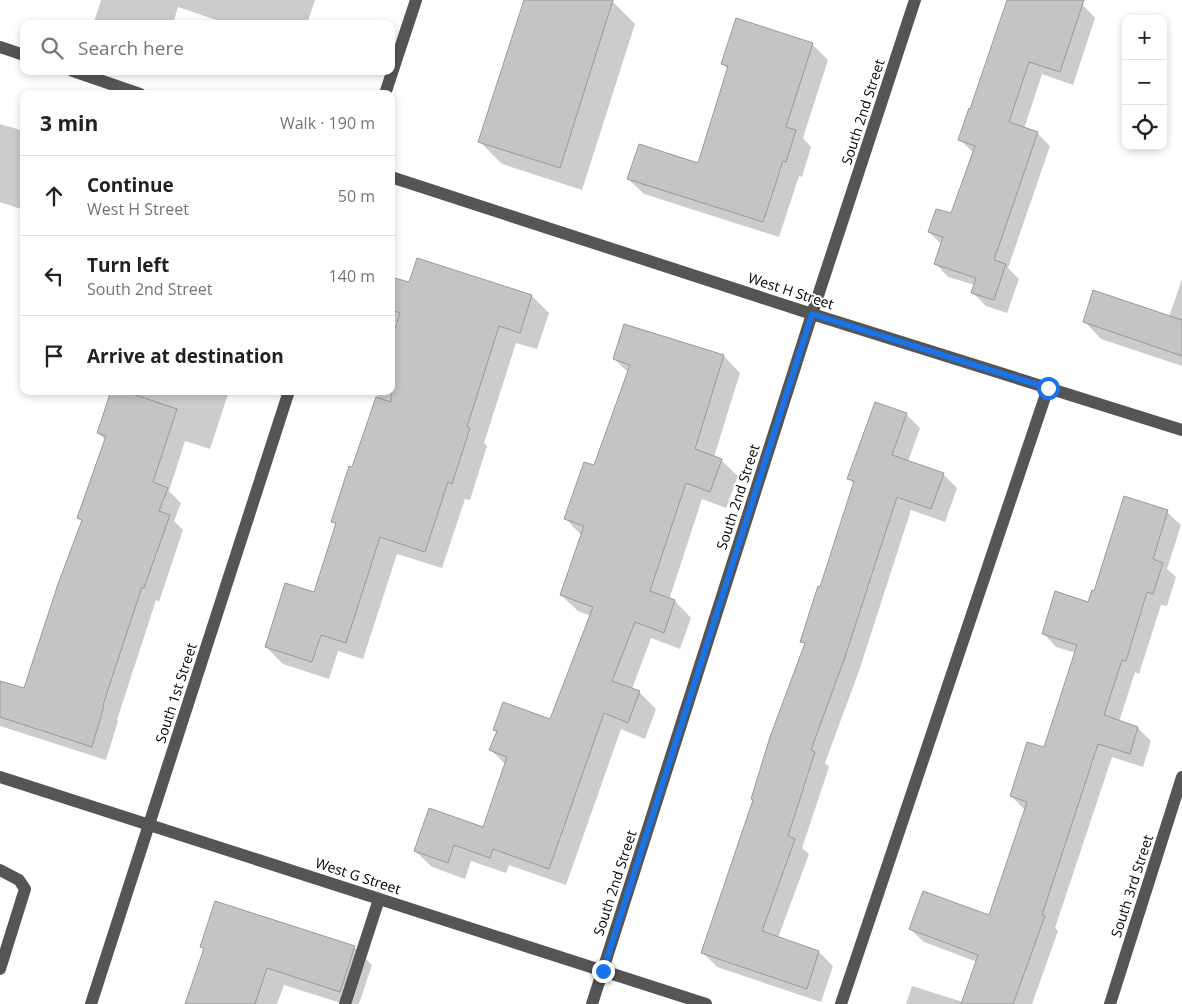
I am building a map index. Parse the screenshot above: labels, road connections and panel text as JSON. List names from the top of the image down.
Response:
{
  "streets": {
    "street": [
      "South 2nd Street",
      "West H Street",
      "South 1st Street",
      "West G Street",
      "South 3rd Street"
    ]
  },
  "crossings": [
    ["South 2nd Street", "West H Street"],
    ["South 2nd Street", "West G Street"],
    ["South 1st Street", "West G Street"]
  ],
  "page": {
    "map_buttons": ["+", "−"],
    "search": "Search here",
    "heading": ["3 min", "Walk · 190 m"],
    "list": [
      ["Continue", "West H Street", "50 m"],
      ["Turn left", "South 2nd Street", "140 m"],
      "Arrive at destination"
    ]
  }
}
